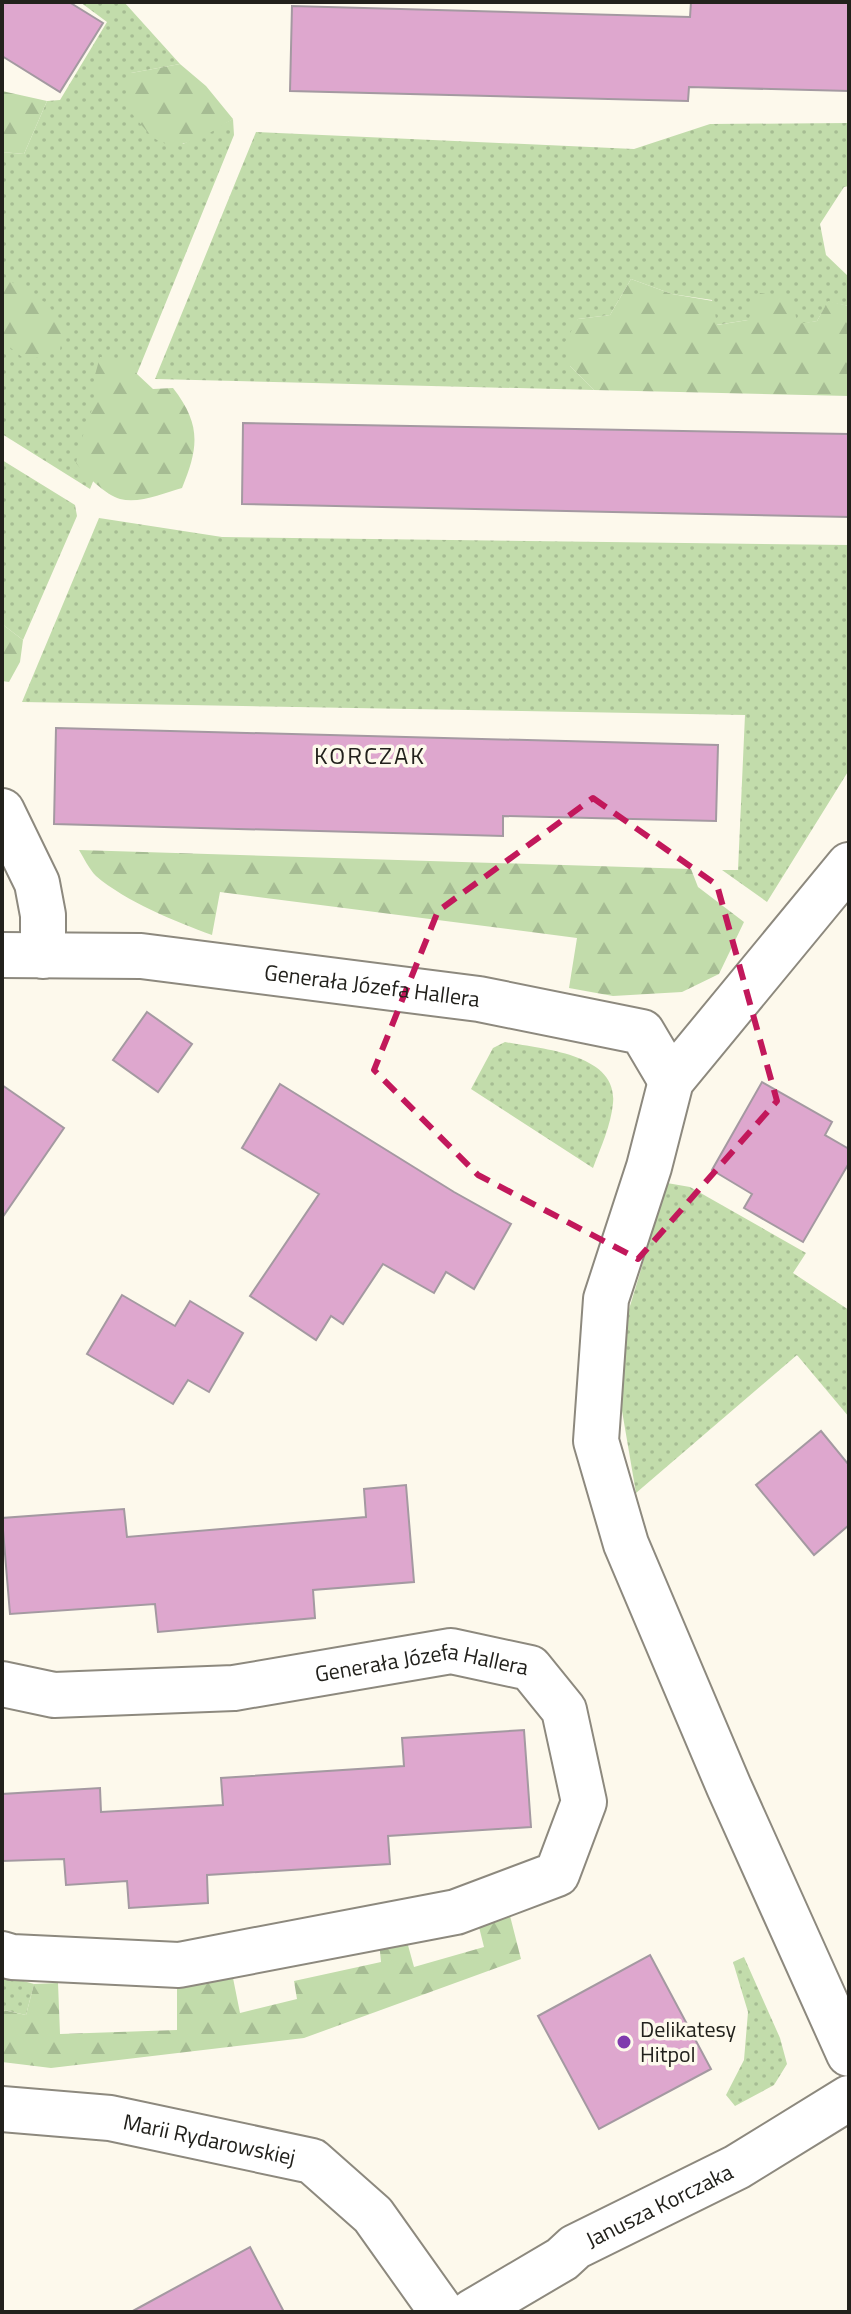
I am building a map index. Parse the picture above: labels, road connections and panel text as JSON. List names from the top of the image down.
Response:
{
  "streets": {
    "street": ["Generała Józefa Hallera", "Marii Rydarowskiej", "Janusza Korczaka"]
  },
  "districts": ["KORCZAK"],
  "places": ["Delikatesy Hitpol"]
}
